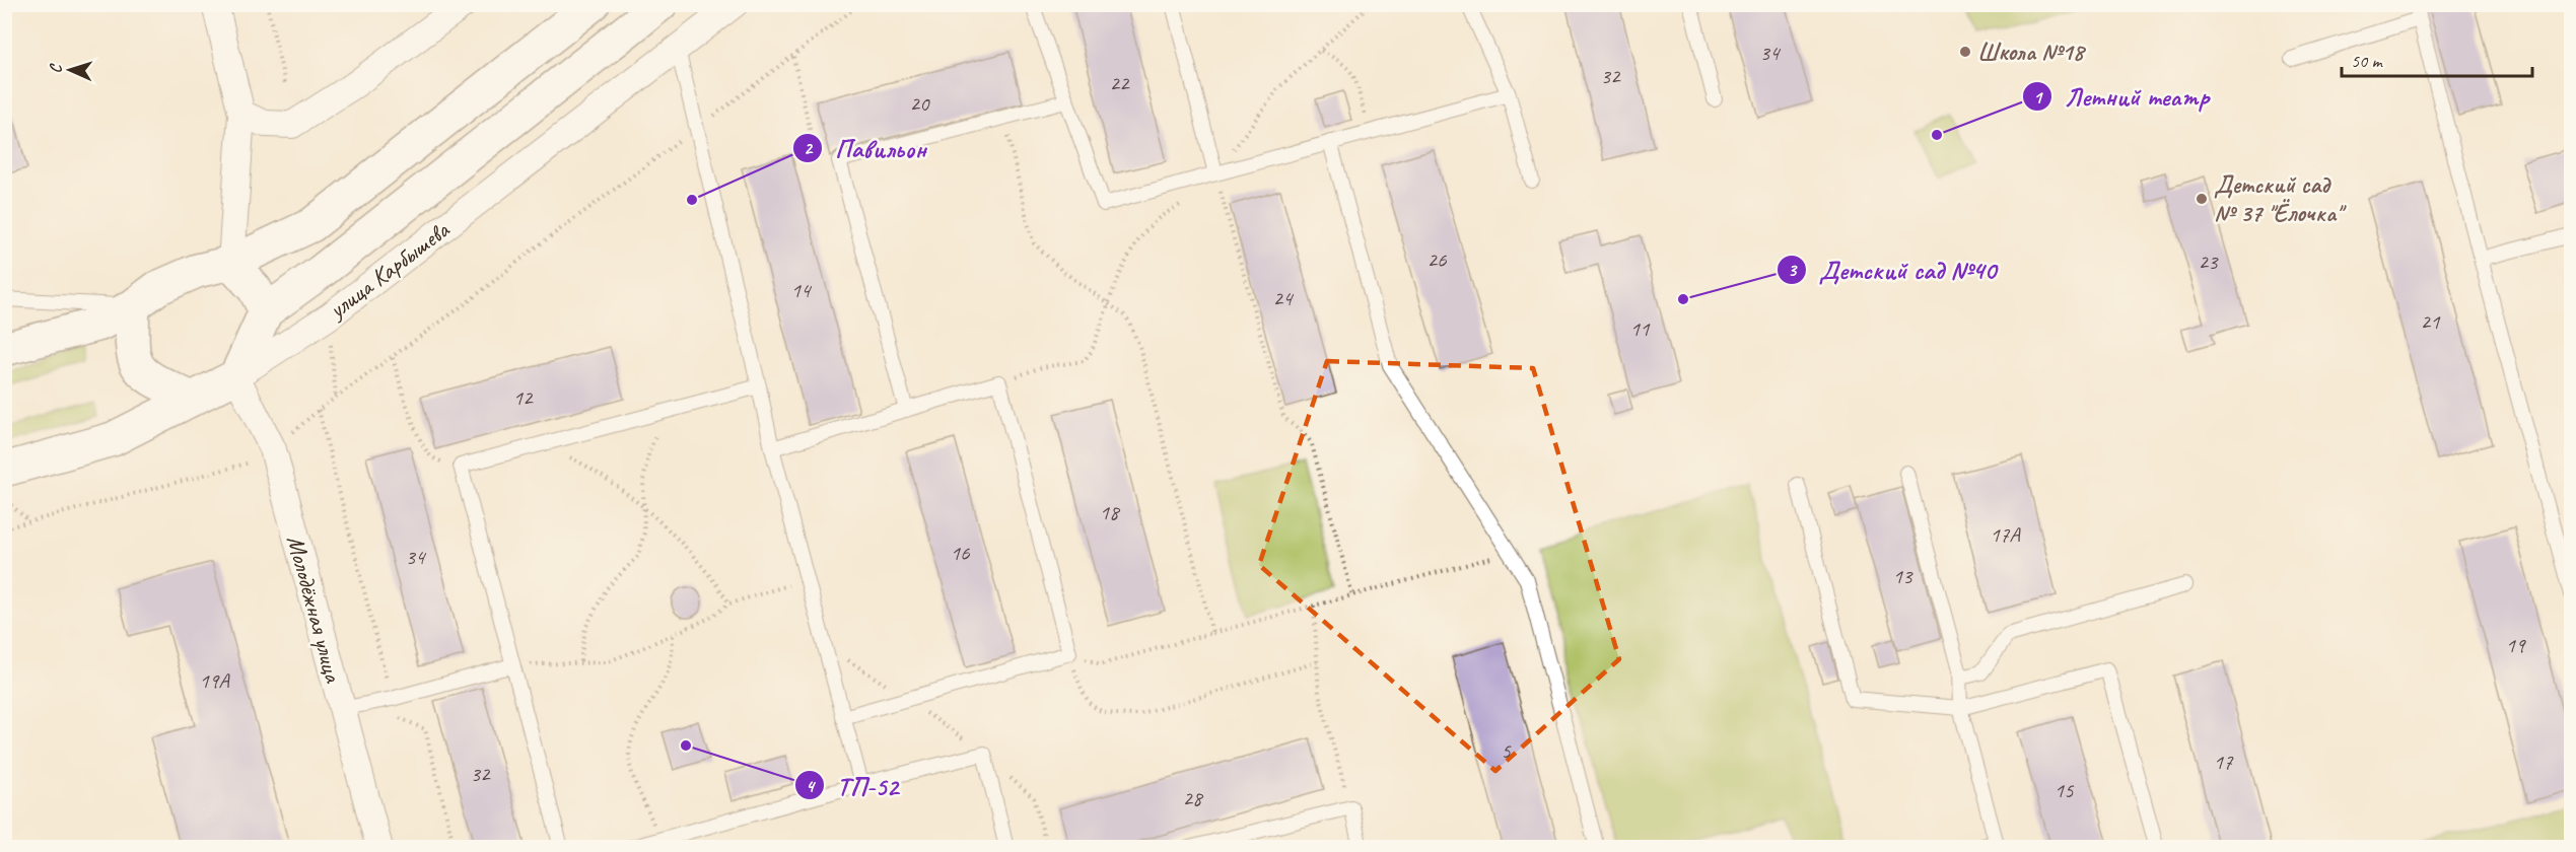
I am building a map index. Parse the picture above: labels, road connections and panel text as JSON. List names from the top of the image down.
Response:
{
  "streets": {
    "street": ["улица Карбышева", "Молодёжная улица"]
  },
  "crossings": [
    ["улица Карбышева", "Молодёжная улица"]
  ],
  "places": [
    "Школа №18",
    "Летний театр",
    "Детский сад № 37 \"Ёлочка\"",
    "Павильон",
    "Детский сад №40",
    "ТП-52"
  ],
  "house_numbers": [
    "34",
    "32",
    "22",
    "20",
    "26",
    "23",
    "14",
    "24",
    "21",
    "11",
    "12",
    "18",
    "17А",
    "16",
    "34",
    "13",
    "19",
    "19А",
    "5",
    "17",
    "32",
    "15",
    "28"
  ],
  "scale_bar": "50 m",
  "north": "left"
}
